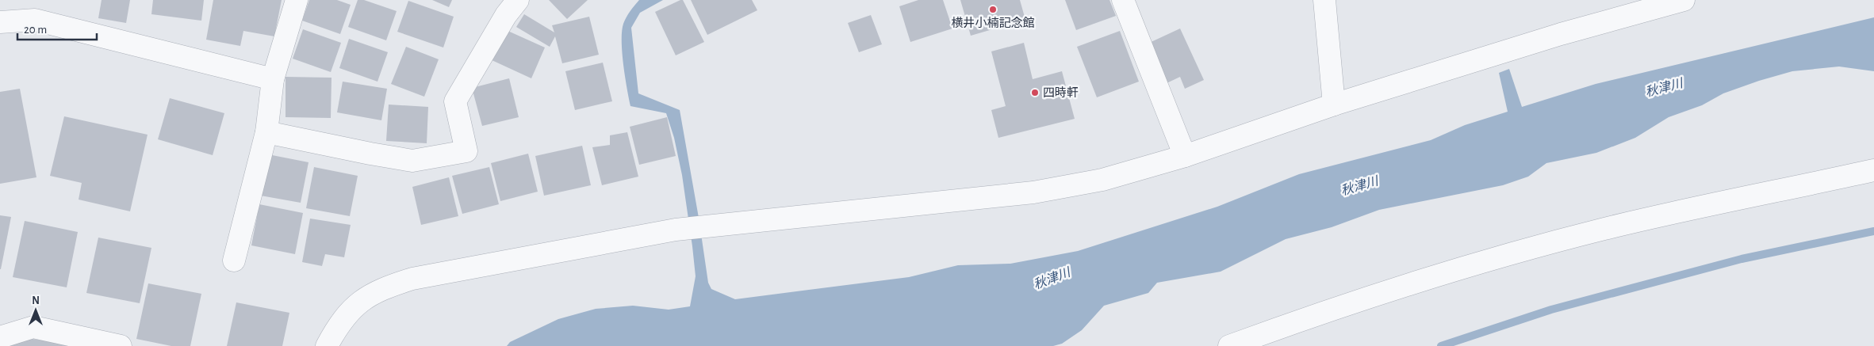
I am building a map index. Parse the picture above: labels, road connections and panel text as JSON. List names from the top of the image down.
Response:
{
  "water": ["秋津川"],
  "places": ["横井小楠記念館", "四時軒"],
  "scale_bar": "20 m",
  "north": "top"
}
